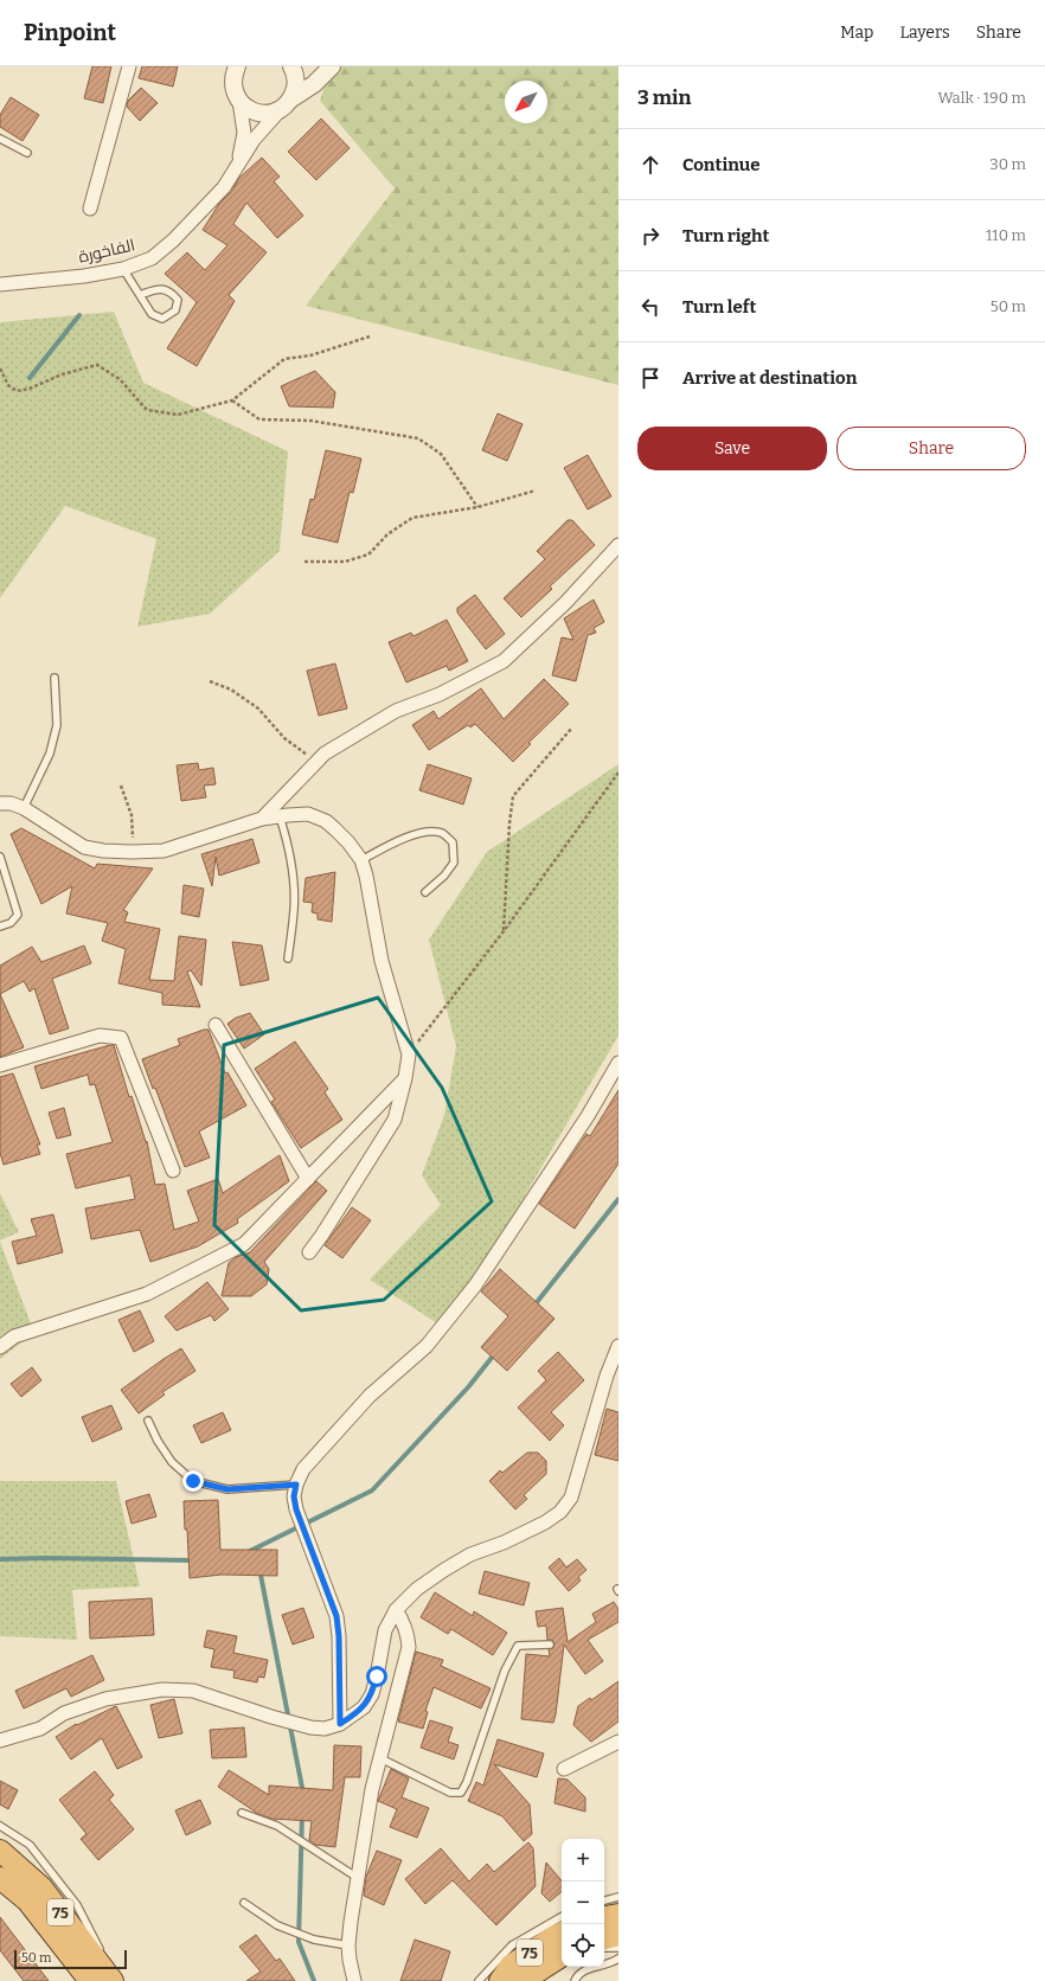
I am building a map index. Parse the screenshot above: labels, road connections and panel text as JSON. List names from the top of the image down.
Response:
{
  "streets": {
    "highway": ["75"],
    "street": ["الفاخورة"]
  },
  "scale_bar": "50 m",
  "north": "bottom left",
  "page": {
    "header": "Pinpoint",
    "nav": ["Map", "Layers", "Share"],
    "heading": ["3 min", "Walk · 190 m"],
    "list": [
      ["Continue", "30 m"],
      ["Turn right", "110 m"],
      ["Turn left", "50 m"],
      "Arrive at destination"
    ],
    "buttons": ["Save", "Share"],
    "map_buttons": ["+", "−"],
    "scale": "50 m"
  }
}
